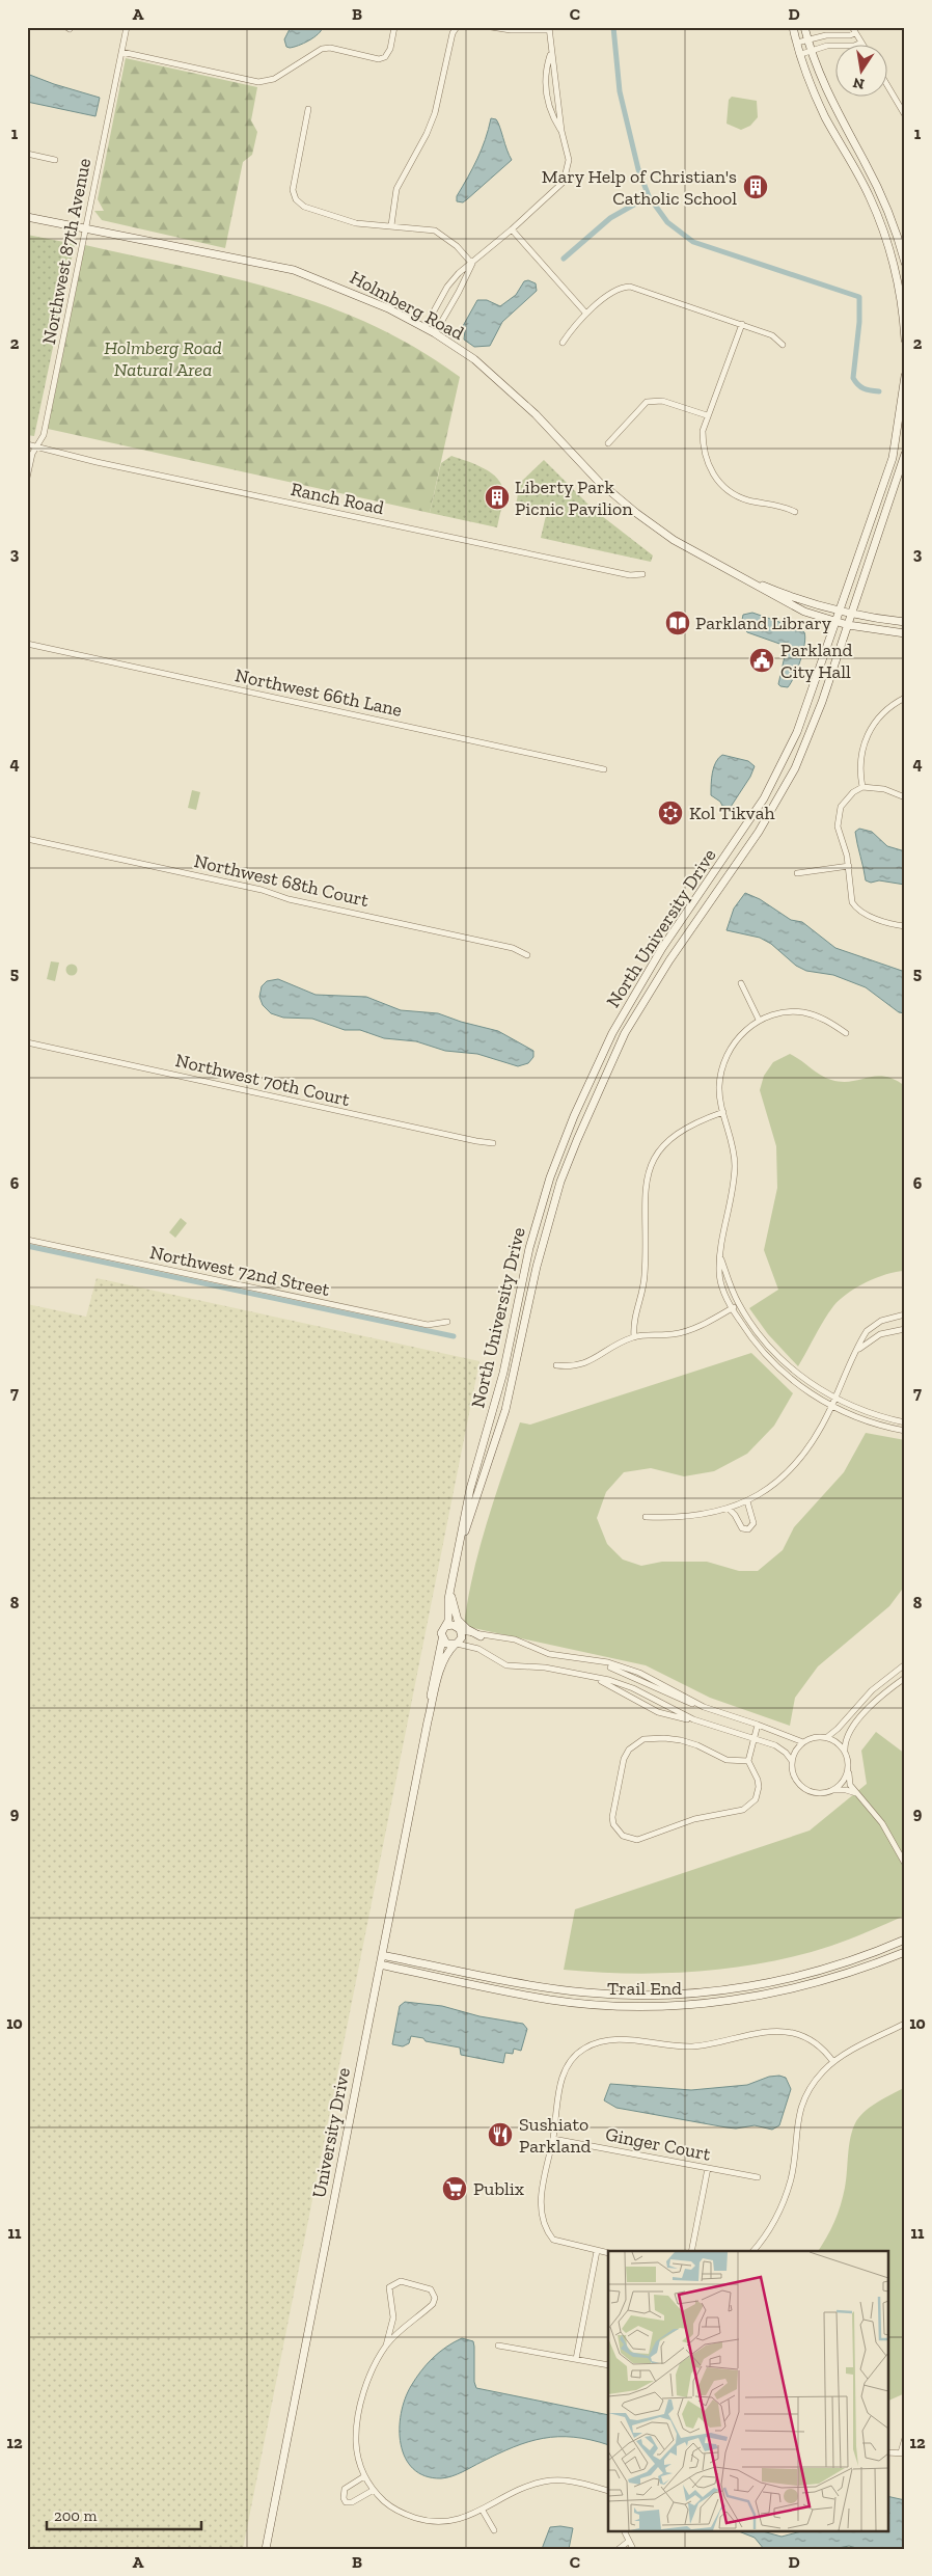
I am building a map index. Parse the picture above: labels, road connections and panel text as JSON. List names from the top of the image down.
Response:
{
  "streets": {
    "main road": [
      "Holmberg Road",
      "North University Drive",
      "Trail End",
      "University Drive"
    ],
    "street": [
      "Northwest 87th Avenue",
      "Ranch Road",
      "Northwest 66th Lane",
      "Northwest 68th Court",
      "Northwest 70th Court",
      "Northwest 72nd Street",
      "Ginger Court"
    ]
  },
  "crossings": [
    ["Northwest 87th Avenue", "Holmberg Road"],
    ["Northwest 87th Avenue", "Ranch Road"],
    ["Holmberg Road", "North University Drive"],
    ["Trail End", "University Drive"]
  ],
  "parks": ["Holmberg Road Natural Area"],
  "places": {
    "building": ["Mary Help of Christian's Catholic School", "Liberty Park Picnic Pavilion"],
    "library": ["Parkland Library"],
    "public building": ["Parkland City Hall"],
    "synagogue": ["Kol Tikvah"],
    "restaurant": ["Sushiato Parkland"],
    "supermarket": ["Publix"]
  },
  "scale_bar": "200 m",
  "north": "bottom",
  "grid": {
    "columns": [
      "A",
      "B",
      "C",
      "D"
    ],
    "rows": [
      "1",
      "2",
      "3",
      "4",
      "5",
      "6",
      "7",
      "8",
      "9",
      "10",
      "11",
      "12"
    ]
  }
}
